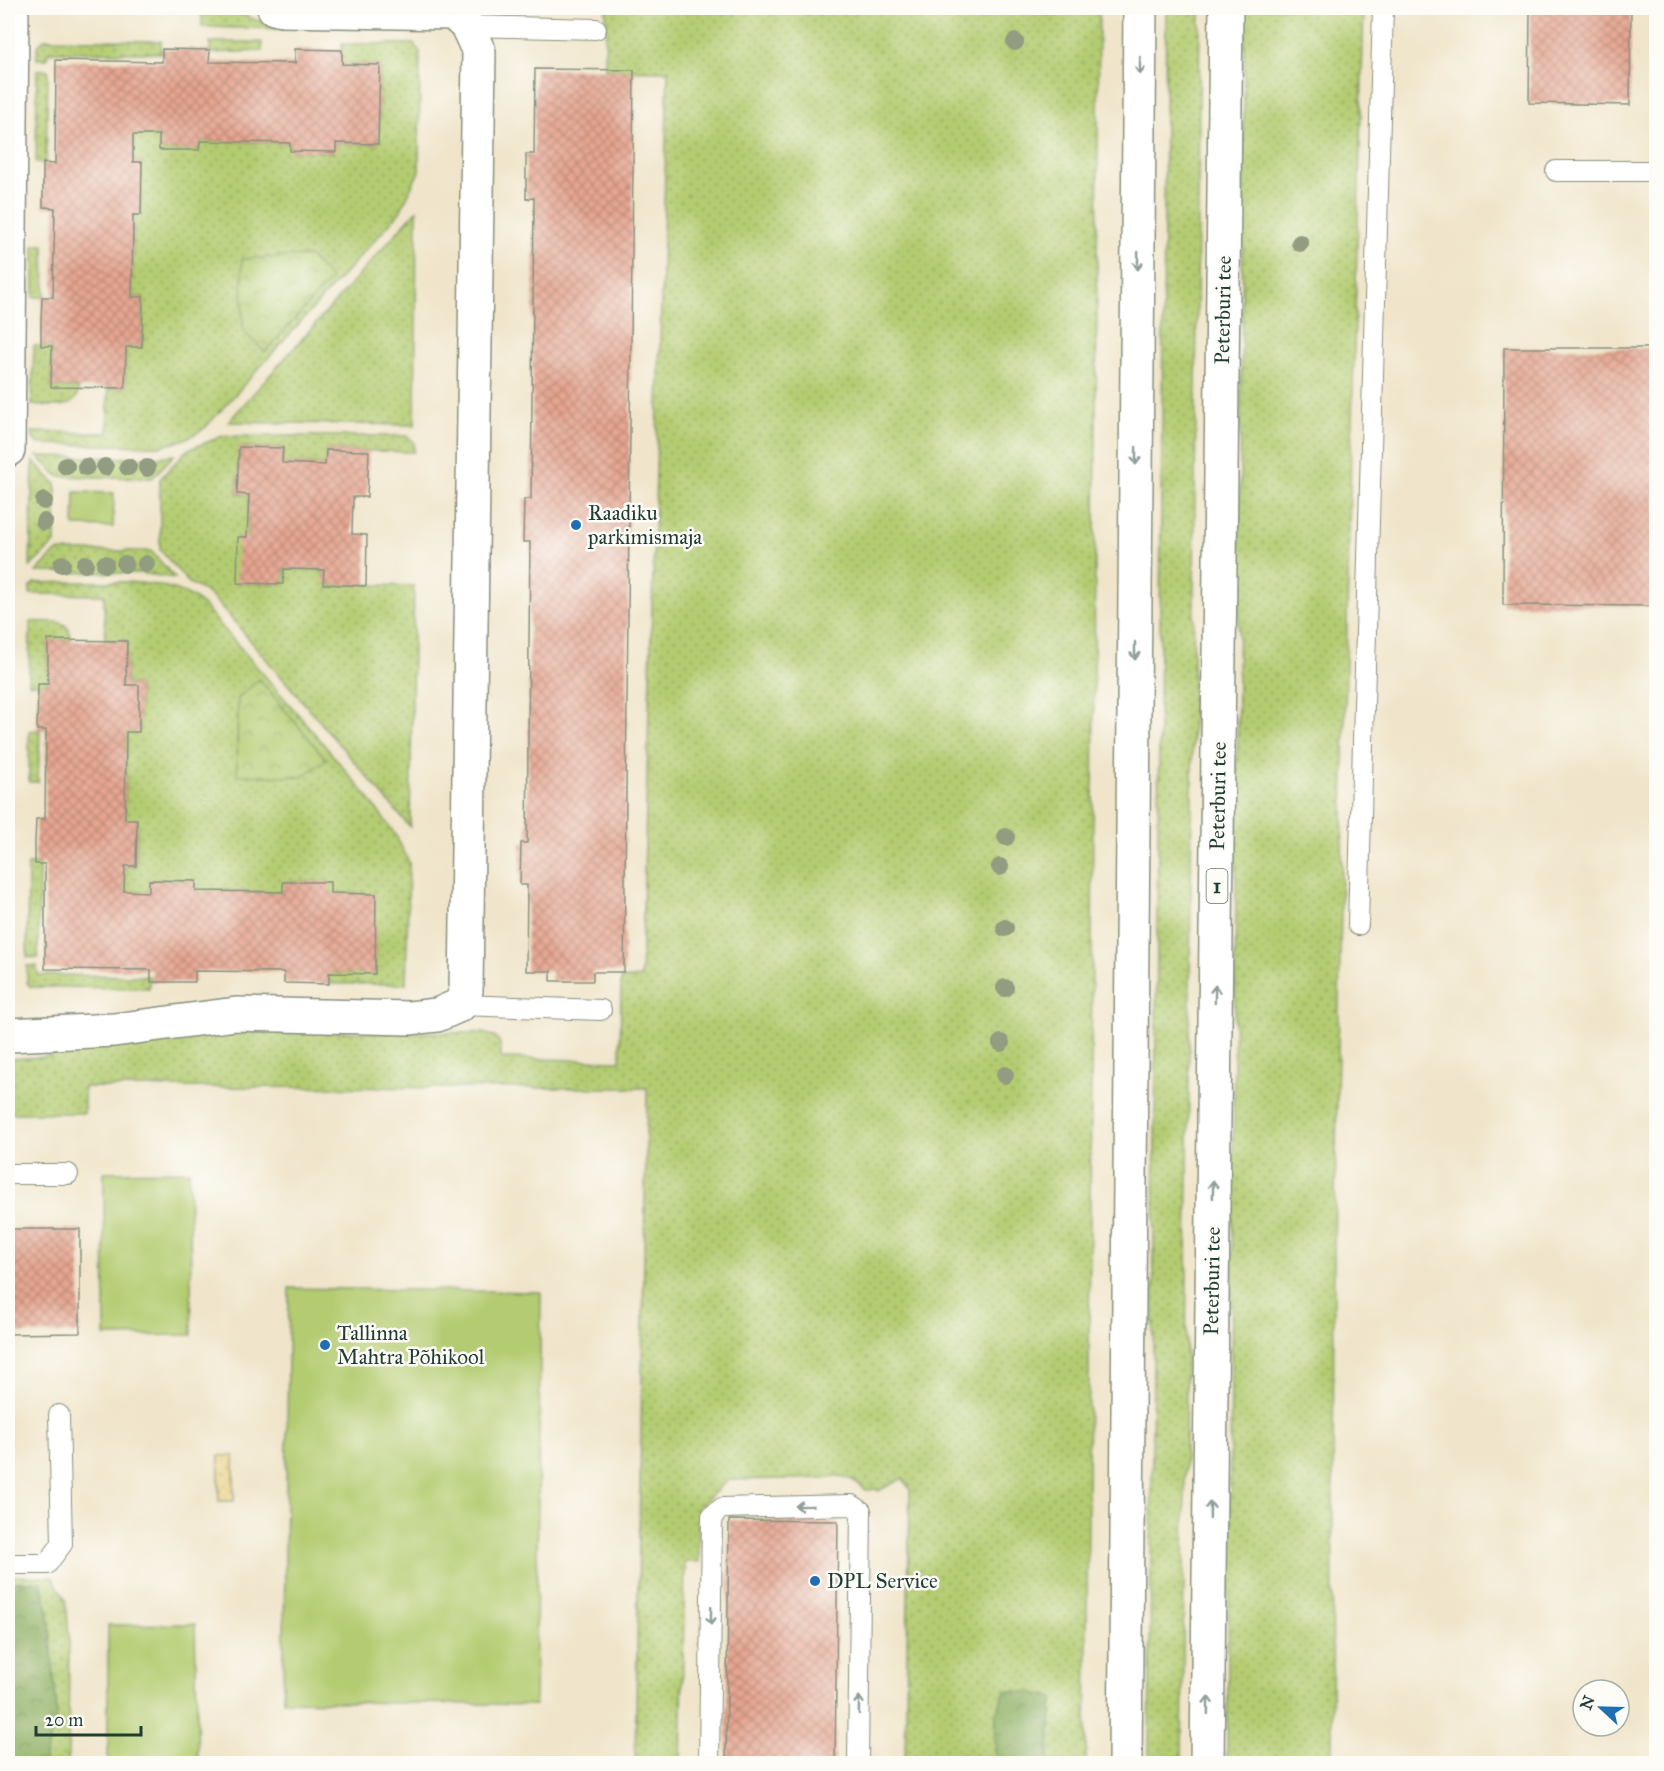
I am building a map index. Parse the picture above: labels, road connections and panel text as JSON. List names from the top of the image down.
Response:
{
  "streets": {
    "main road": ["Peterburi tee", "1"]
  },
  "places": ["Raadiku parkimismaja", "Tallinna Mahtra Põhikool", "DPL Service"],
  "scale_bar": "20 m",
  "north": "left"
}
